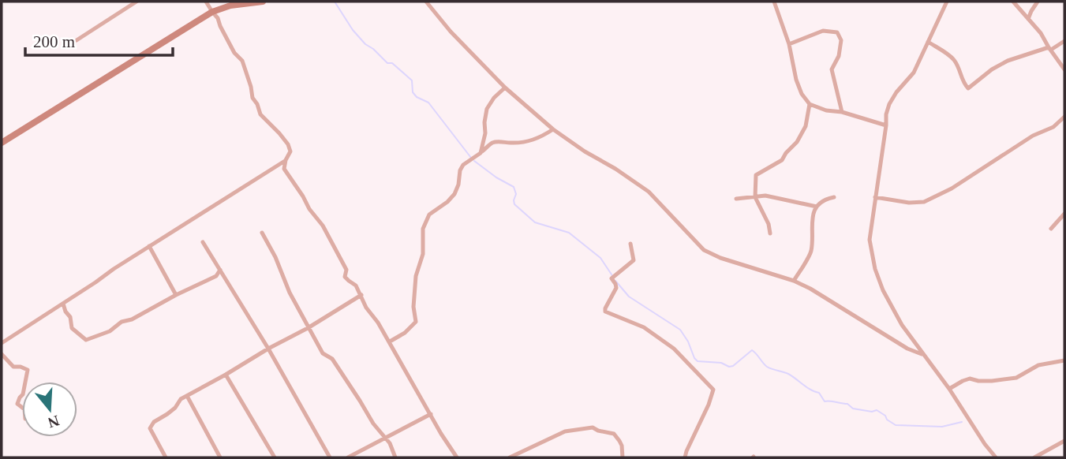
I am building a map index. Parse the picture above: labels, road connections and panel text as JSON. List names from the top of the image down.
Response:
{
  "scale_bar": "200 m",
  "north": "bottom"
}
